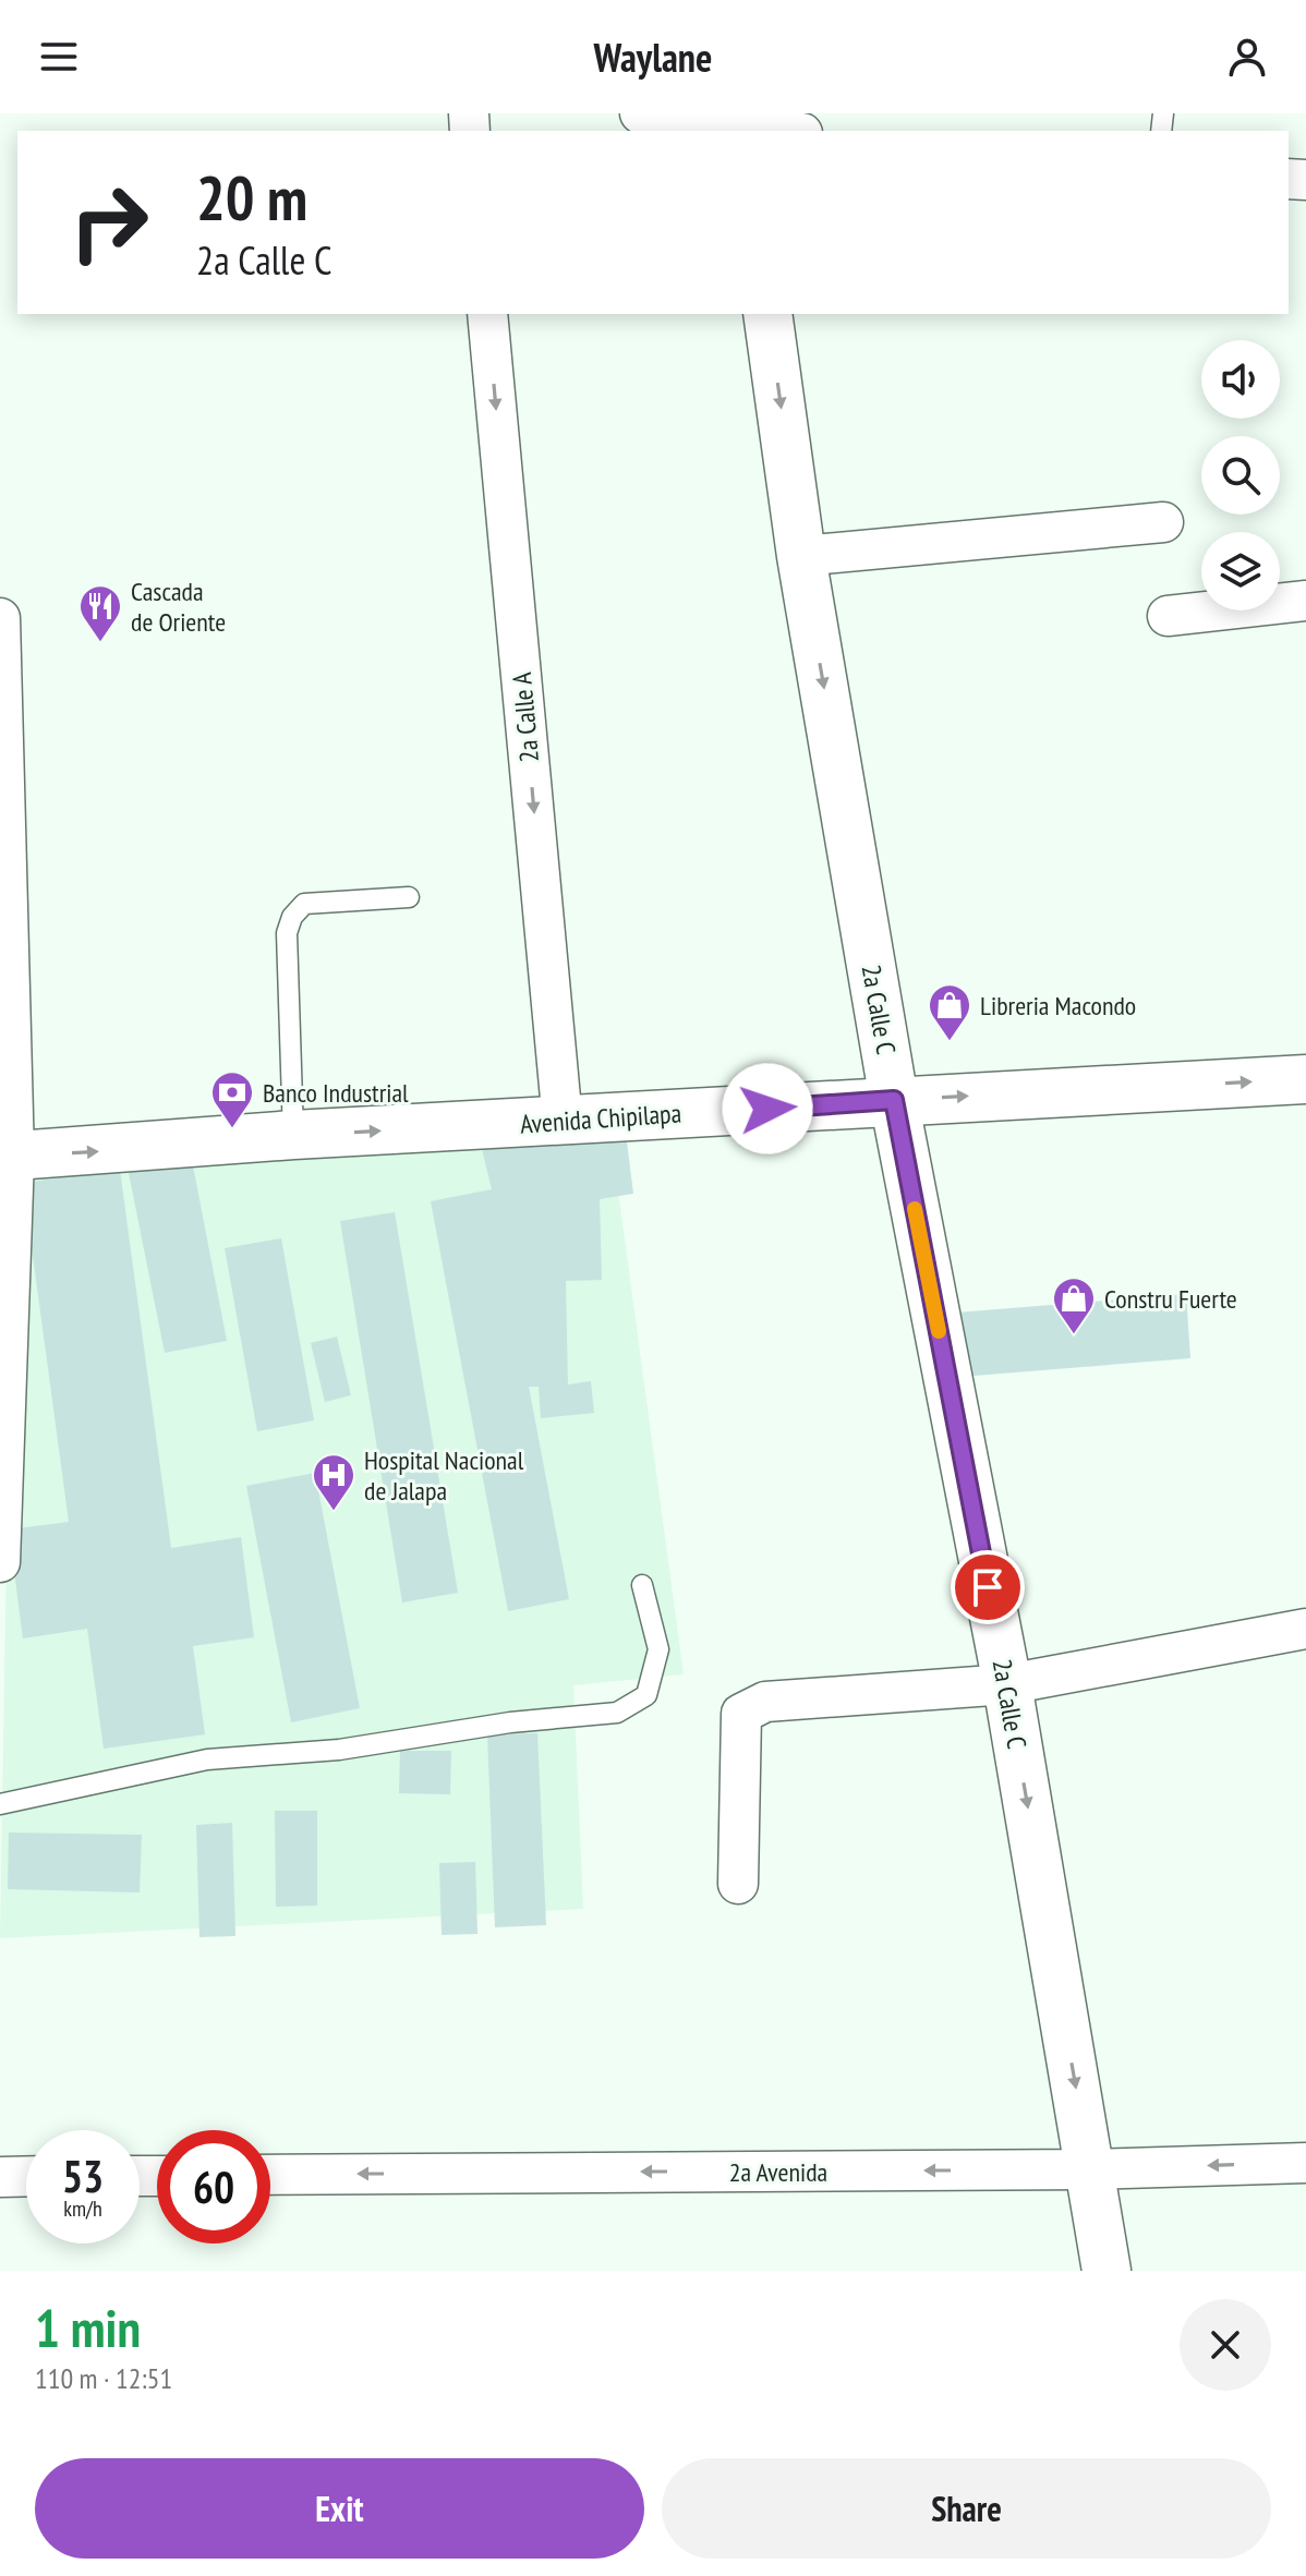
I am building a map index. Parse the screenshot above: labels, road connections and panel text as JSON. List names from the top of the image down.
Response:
{
  "streets": {
    "main road": ["2a Calle C", "Avenida Chipilapa"],
    "street": ["2a Calle A", "2a Avenida"]
  },
  "crossings": [
    ["2a Calle A", "Avenida Chipilapa"],
    ["2a Calle C", "Avenida Chipilapa"],
    ["2a Calle C", "2a Avenida"]
  ],
  "one_way": [
    "2a Calle A",
    "2a Calle C",
    "Avenida Chipilapa",
    "2a Avenida"
  ],
  "places": {
    "restaurant": ["Cascada de Oriente"],
    "shop": ["Libreria Macondo", "Constru Fuerte"],
    "bank": ["Banco Industrial"],
    "hospital": ["Hospital Nacional de Jalapa"]
  },
  "page": {
    "header": "Waylane",
    "turn": ["20 m", "2a Calle C"],
    "speed": "53 km/h",
    "limit": "60",
    "heading": ["1 min", "110 m · 12:51"],
    "buttons": ["Exit", "Share"]
  }
}
